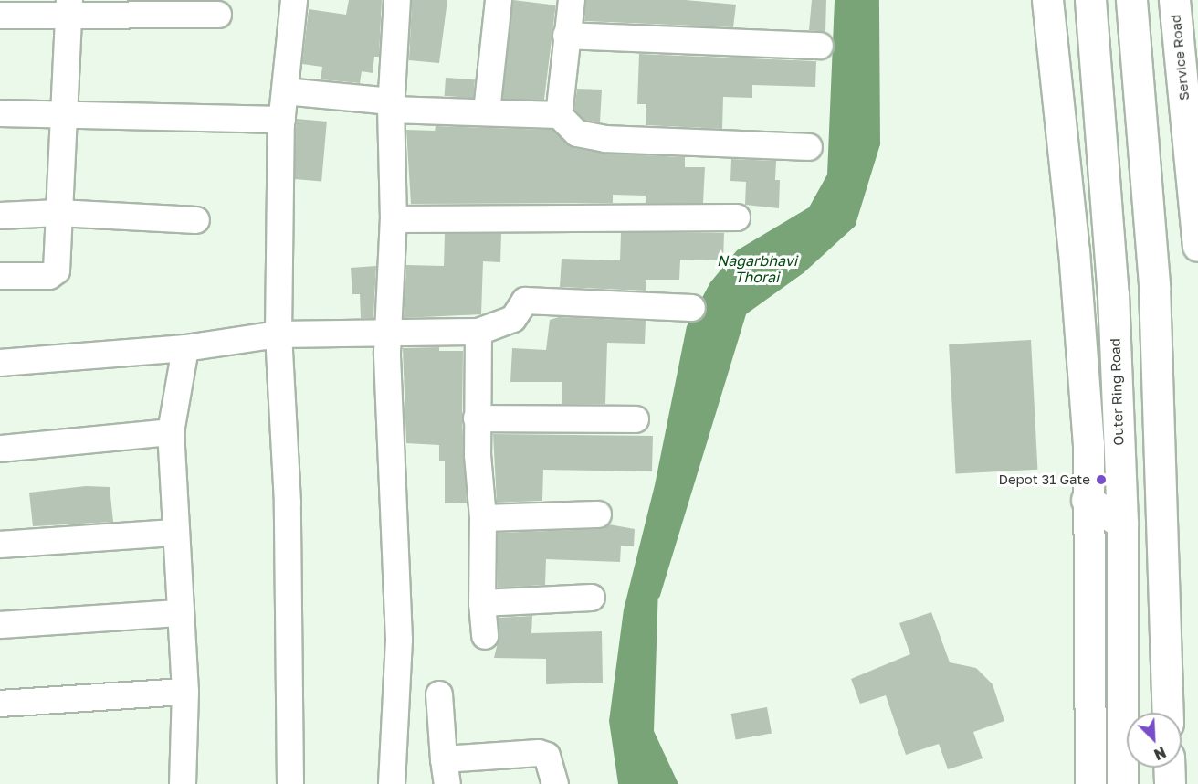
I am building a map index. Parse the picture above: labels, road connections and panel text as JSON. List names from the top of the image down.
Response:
{
  "streets": {
    "main road": ["Service Road", "Outer Ring Road"]
  },
  "water": ["Nagarbhavi Thorai"],
  "places": ["Depot 31 Gate"],
  "north": "bottom right"
}
